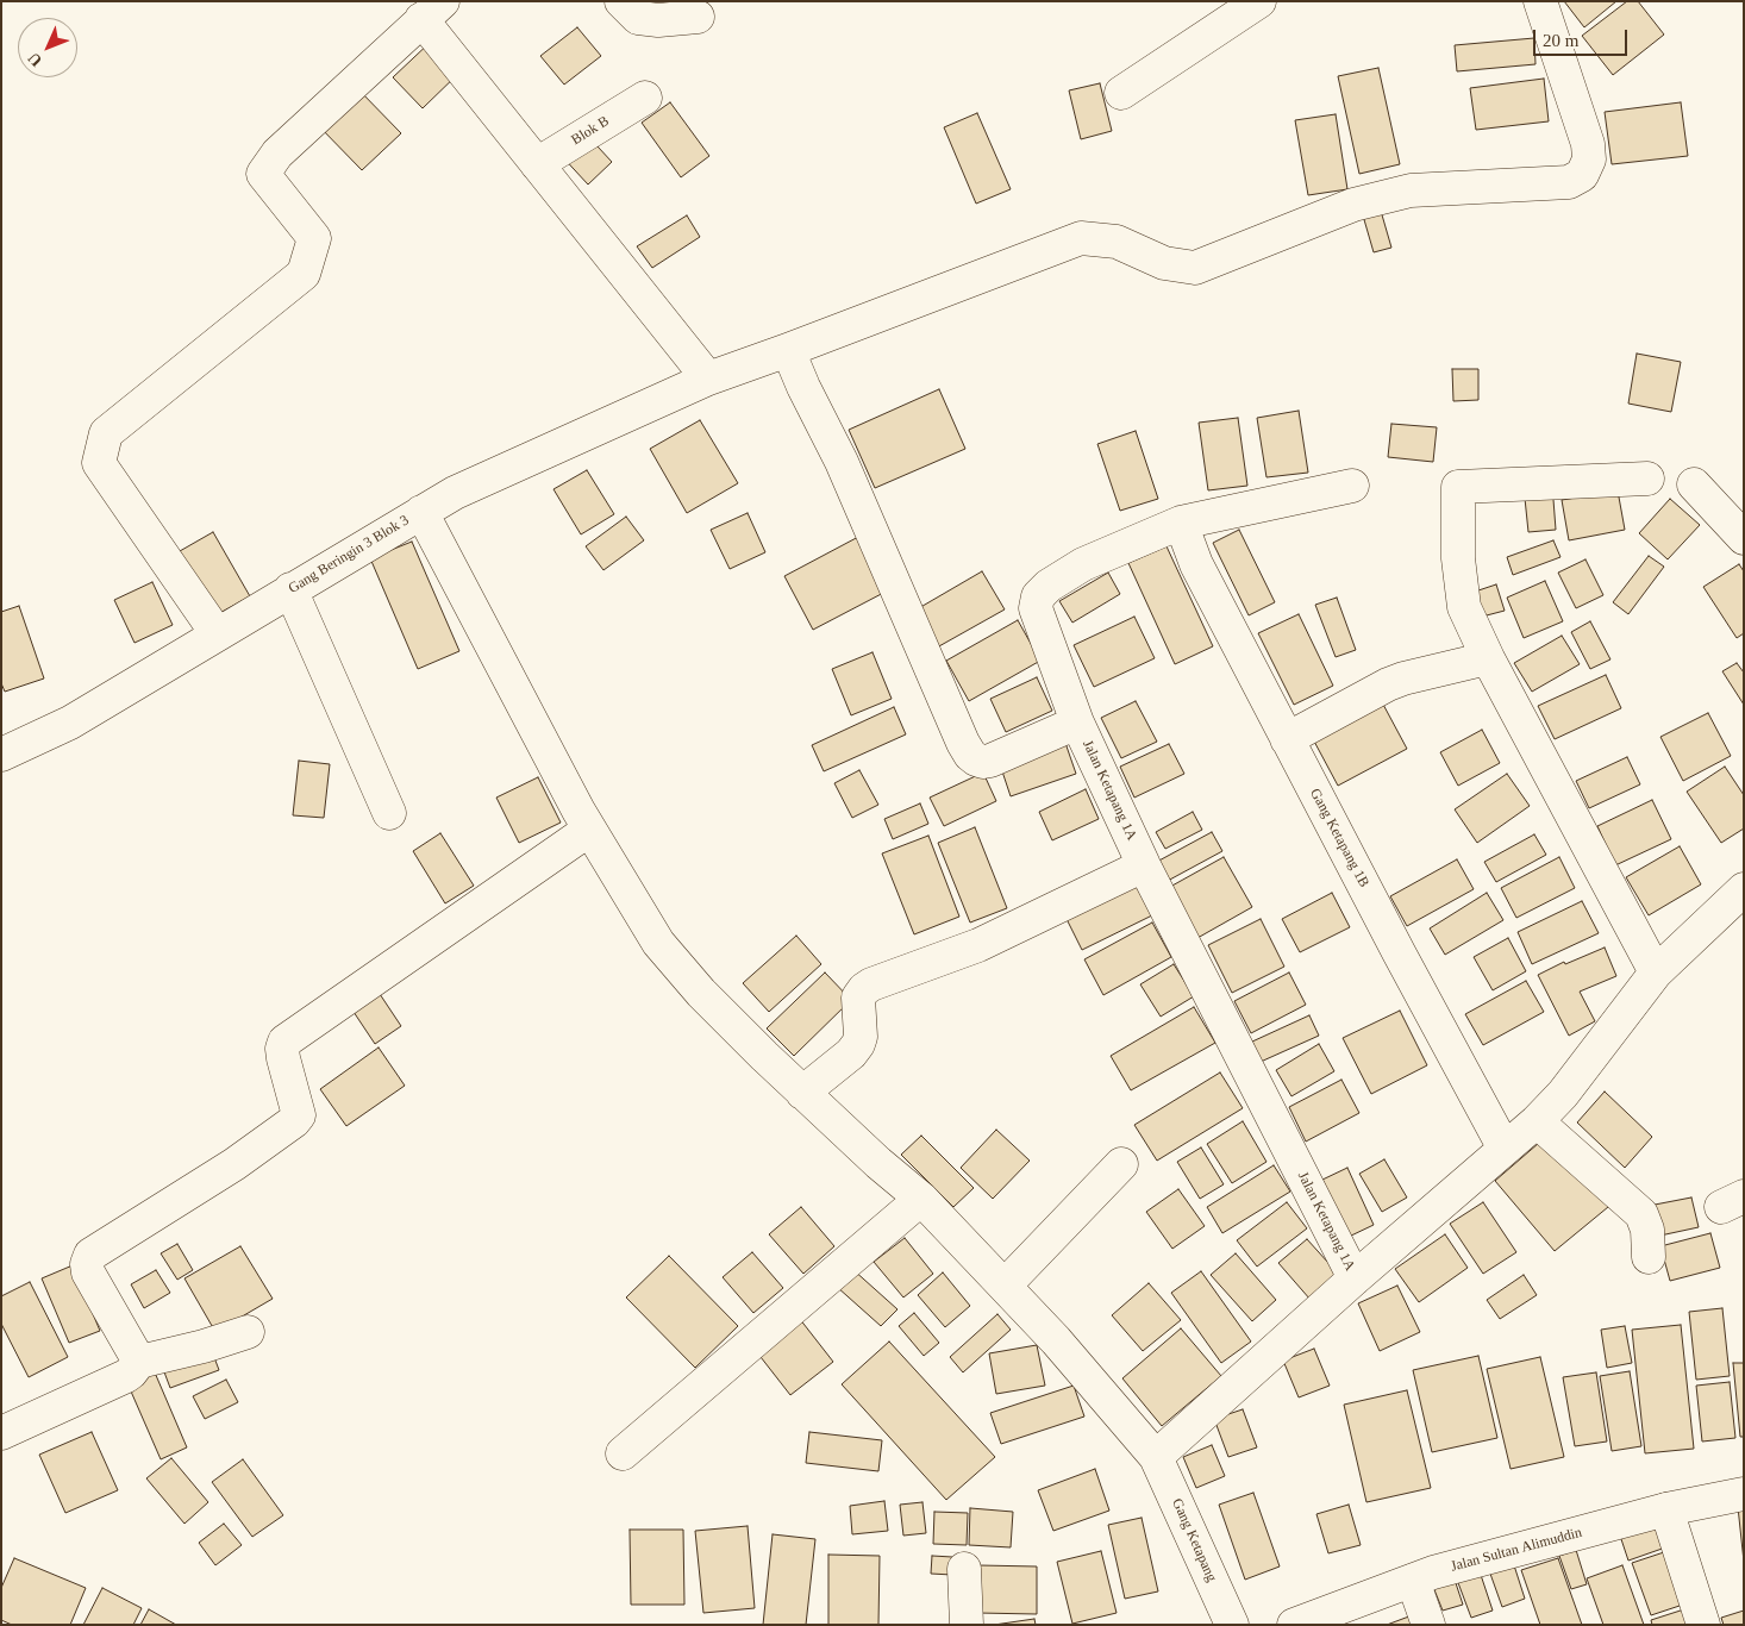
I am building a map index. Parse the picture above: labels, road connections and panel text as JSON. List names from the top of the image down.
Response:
{
  "streets": {
    "street": [
      "Blok B",
      "Gang Beringin 3 Blok 3",
      "Jalan Ketapang 1A",
      "Gang Ketapang 1B",
      "Gang Ketapang",
      "Jalan Sultan Alimuddin"
    ]
  },
  "crossings": [
    ["Gang Beringin 3 Blok 3", "Gang Ketapang"],
    ["Jalan Ketapang 1A", "Gang Ketapang 1B"]
  ],
  "scale_bar": "20 m",
  "north": "bottom left"
}
